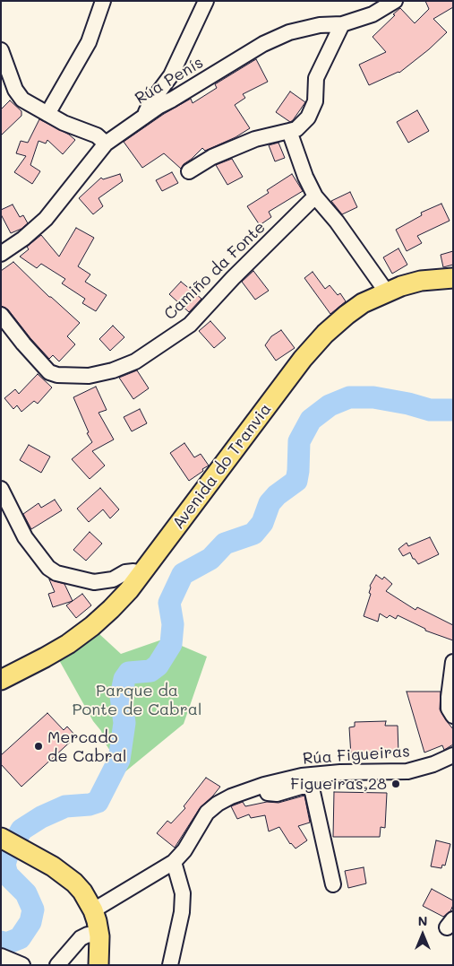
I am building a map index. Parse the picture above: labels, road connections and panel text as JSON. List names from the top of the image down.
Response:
{
  "streets": {
    "main road": ["Avenida do Tranvia"],
    "street": ["Rúa Penís", "Camiño da Fonte", "Rúa Figueiras"]
  },
  "parks": ["Parque da Ponte de Cabral"],
  "places": ["Mercado de Cabral", "Figueiras,28"],
  "north": "top"
}
